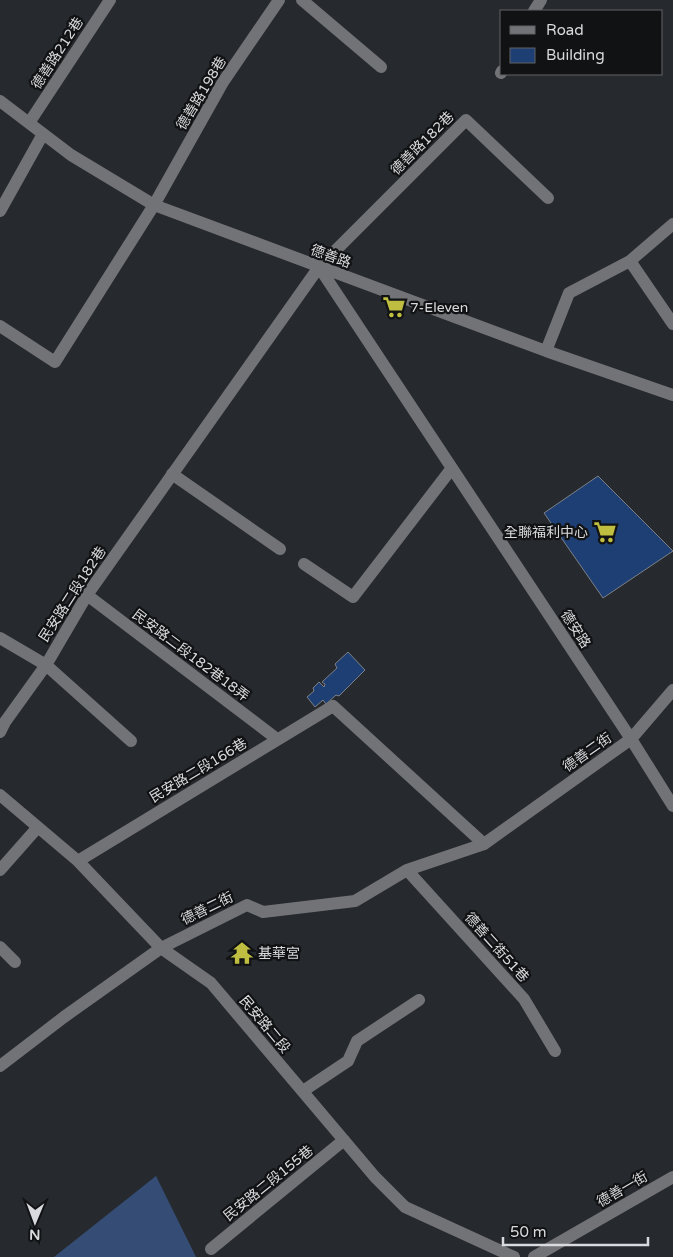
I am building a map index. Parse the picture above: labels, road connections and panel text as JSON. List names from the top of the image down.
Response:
{
  "streets": {
    "street": [
      "德善路212巷",
      "德善路198巷",
      "德善路182巷",
      "德善路",
      "民安路二段182巷",
      "德安路",
      "民安路二段182巷18弄",
      "德善二街",
      "民安路二段166巷",
      "德善二街51巷",
      "民安路二段",
      "民安路二段155巷",
      "德善一街"
    ]
  },
  "crossings": [
    ["德善路212巷", "德善路"],
    ["德善路198巷", "德善路"],
    ["德善路182巷", "德善路"],
    ["德善路182巷", "民安路二段182巷"],
    ["德善路182巷", "德安路"],
    ["德善路", "民安路二段182巷"],
    ["德善路", "德安路"],
    ["民安路二段182巷", "德安路"],
    ["民安路二段182巷", "民安路二段182巷18弄"],
    ["德安路", "德善二街"],
    ["民安路二段182巷18弄", "民安路二段166巷"],
    ["德善二街", "民安路二段166巷"],
    ["德善二街", "德善二街51巷"],
    ["德善二街", "民安路二段"],
    ["民安路二段166巷", "民安路二段"],
    ["民安路二段", "民安路二段155巷"]
  ],
  "places": {
    "supermarket": ["7-Eleven", "全聯福利中心"],
    "temple": ["基華宮"]
  },
  "legend": ["Road", "Building"],
  "scale_bar": "50 m",
  "north": "bottom"
}
